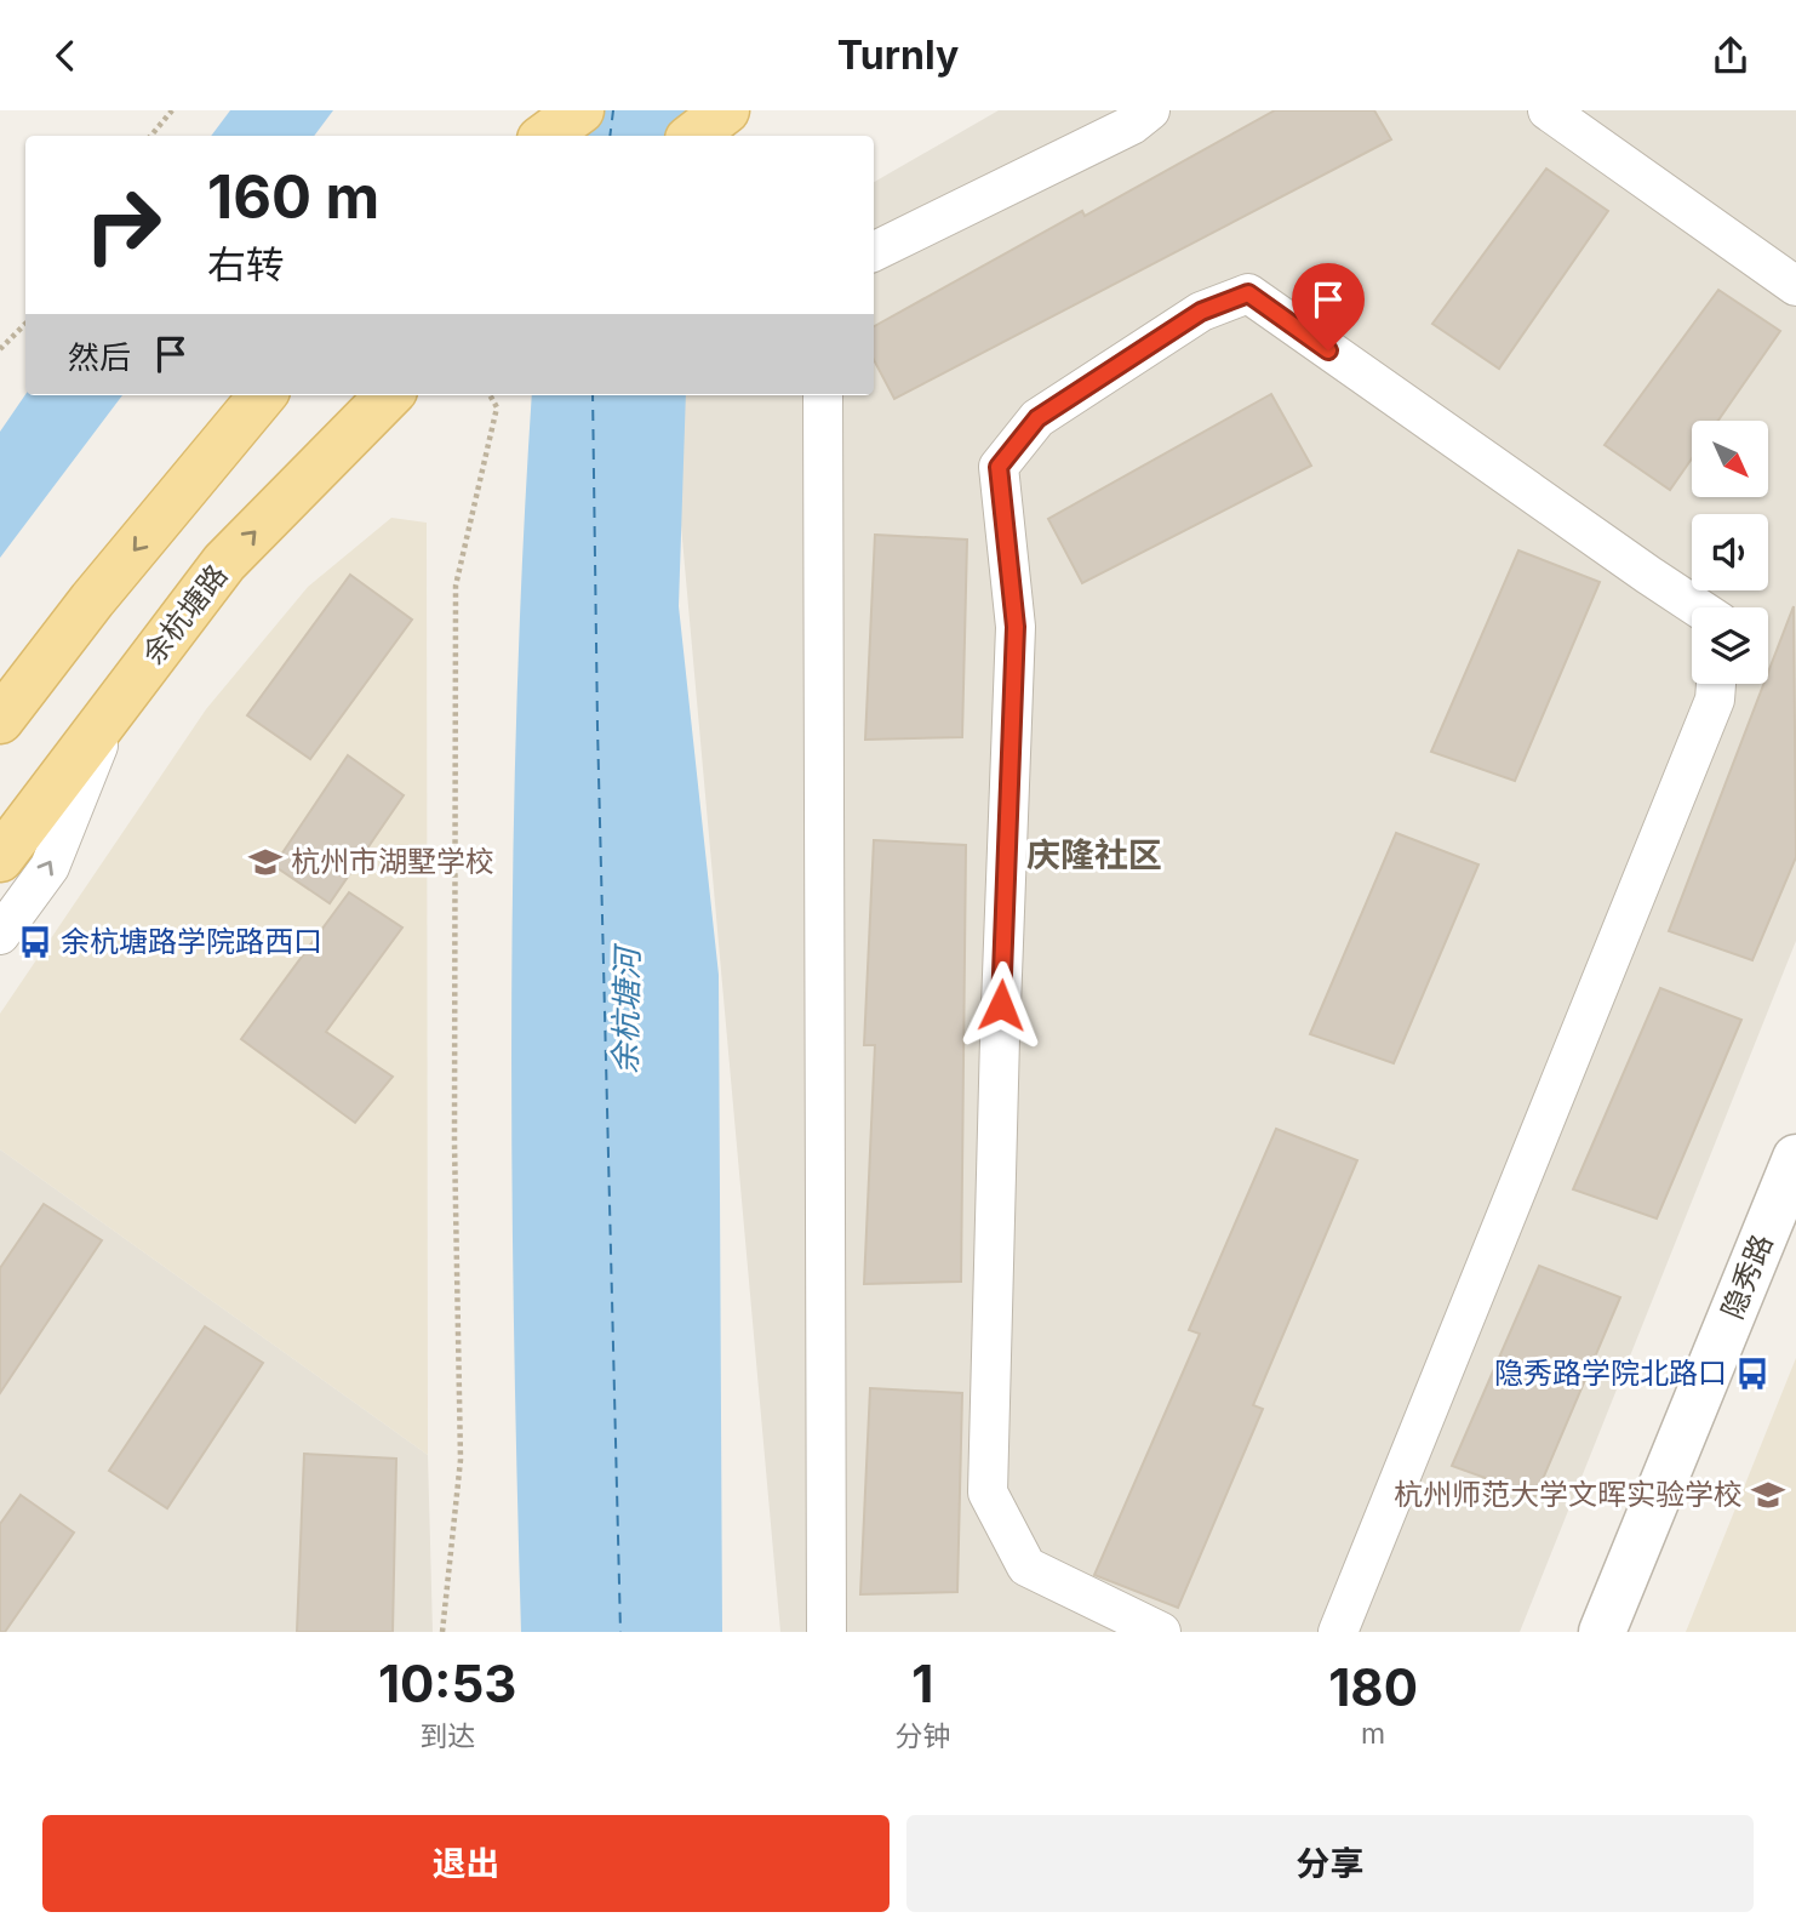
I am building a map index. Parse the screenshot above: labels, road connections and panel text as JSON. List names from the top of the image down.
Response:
{
  "streets": {
    "main road": ["余杭塘路"],
    "street": ["隐秀路"]
  },
  "districts": ["庆隆社区"],
  "water": ["余杭塘河"],
  "places": {
    "school or university": ["杭州市湖墅学校", "杭州师范大学文晖实验学校"],
    "bus stop": ["余杭塘路学院路西口", "隐秀路学院北路口"]
  },
  "north": "bottom right",
  "page": {
    "header": "Turnly",
    "turn": ["160 m", "右转"],
    "then": "然后",
    "eta": [
      "10:53",
      "到达",
      "1",
      "分钟",
      "180",
      "m"
    ],
    "buttons": ["退出", "分享"]
  }
}
